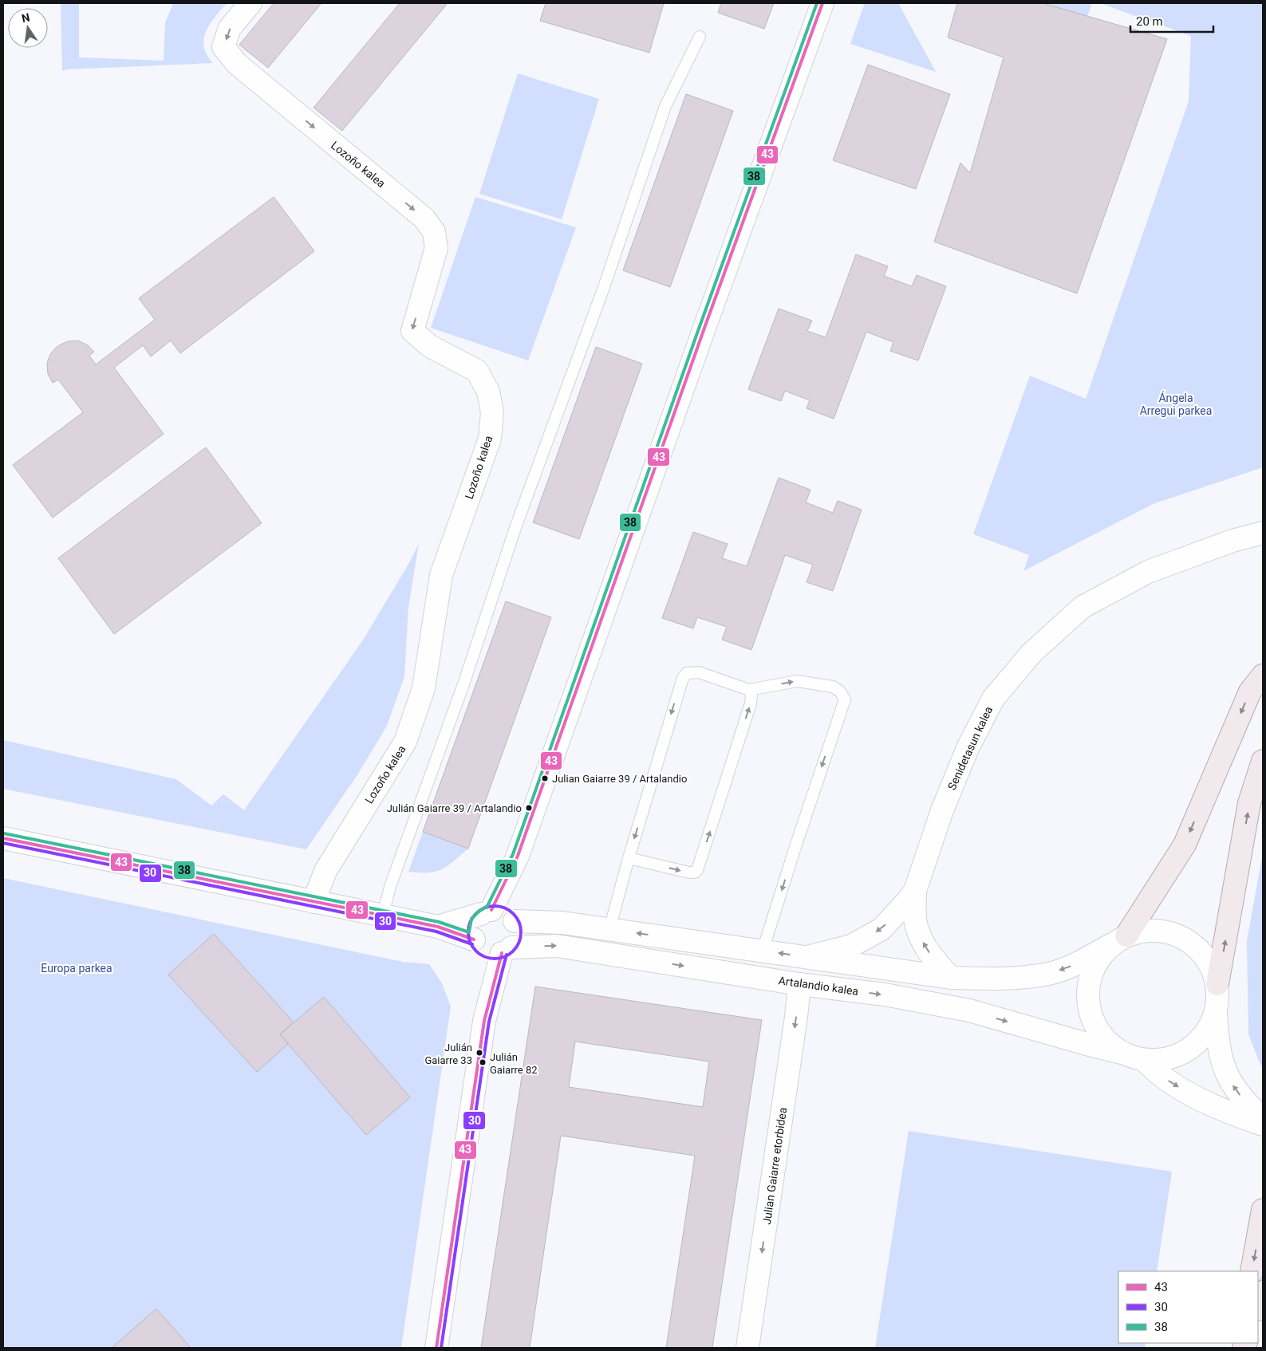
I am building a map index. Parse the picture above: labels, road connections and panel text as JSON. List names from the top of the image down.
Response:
{
  "streets": {
    "street": [
      "Lozoño kalea",
      "Senidetasun kalea",
      "Artalandio kalea",
      "Julian Gaiarre etorbidea"
    ]
  },
  "crossings": [
    ["Artalandio kalea", "Julian Gaiarre etorbidea"]
  ],
  "one_way": ["Julian Gaiarre etorbidea"],
  "parks": ["Ángela Arregui parkea", "Europa parkea"],
  "places": [
    "Julian Gaiarre 39 / Artalandio",
    "Julián Gaiarre 39 / Artalandio",
    "Julián Gaiarre 33",
    "Julián Gaiarre 82"
  ],
  "lines": ["transit line 43", "transit line 38", "transit line 30"],
  "legend": ["43", "30", "38"],
  "scale_bar": "20 m",
  "north": "top"
}
